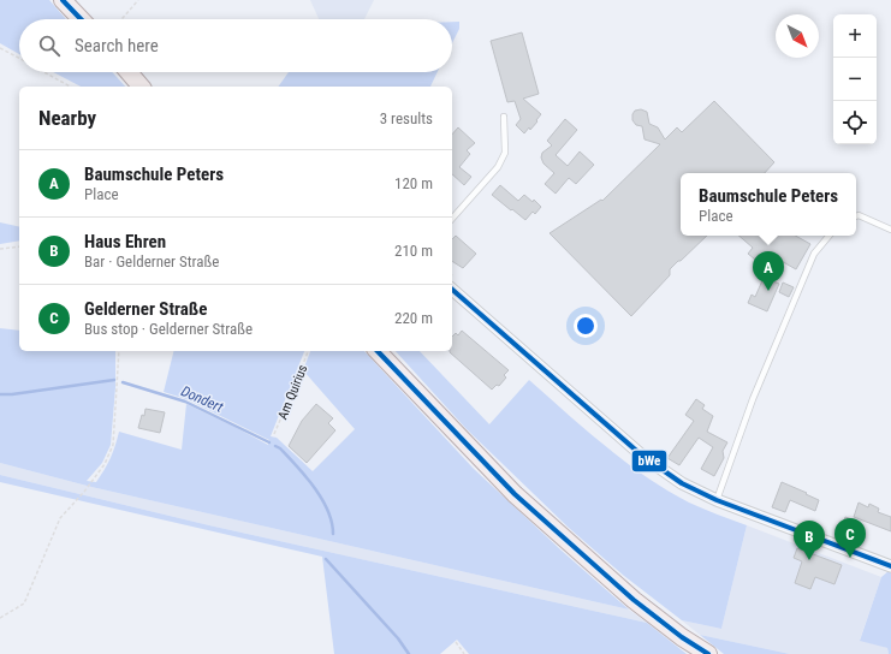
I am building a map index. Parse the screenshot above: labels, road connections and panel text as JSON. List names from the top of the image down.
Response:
{
  "streets": {
    "path": ["Am Quirius"]
  },
  "water": ["Dondert"],
  "lines": ["transit line bWe"],
  "north": "bottom right",
  "page": {
    "map_buttons": ["+", "−"],
    "search": "Search here",
    "heading": ["Nearby", "3 results"],
    "list": [
      {
        "mark": "A",
        "name": "Baumschule Peters",
        "note": "Place",
        "value": "120 m"
      },
      {
        "mark": "B",
        "name": "Haus Ehren",
        "note": "Bar · Gelderner Straße",
        "value": "210 m"
      },
      {
        "mark": "C",
        "name": "Gelderner Straße",
        "note": "Bus stop · Gelderner Straße",
        "value": "220 m"
      }
    ],
    "popup": ["Baumschule Peters", "Place"],
    "pins": ["A", "C", "B"]
  }
}
